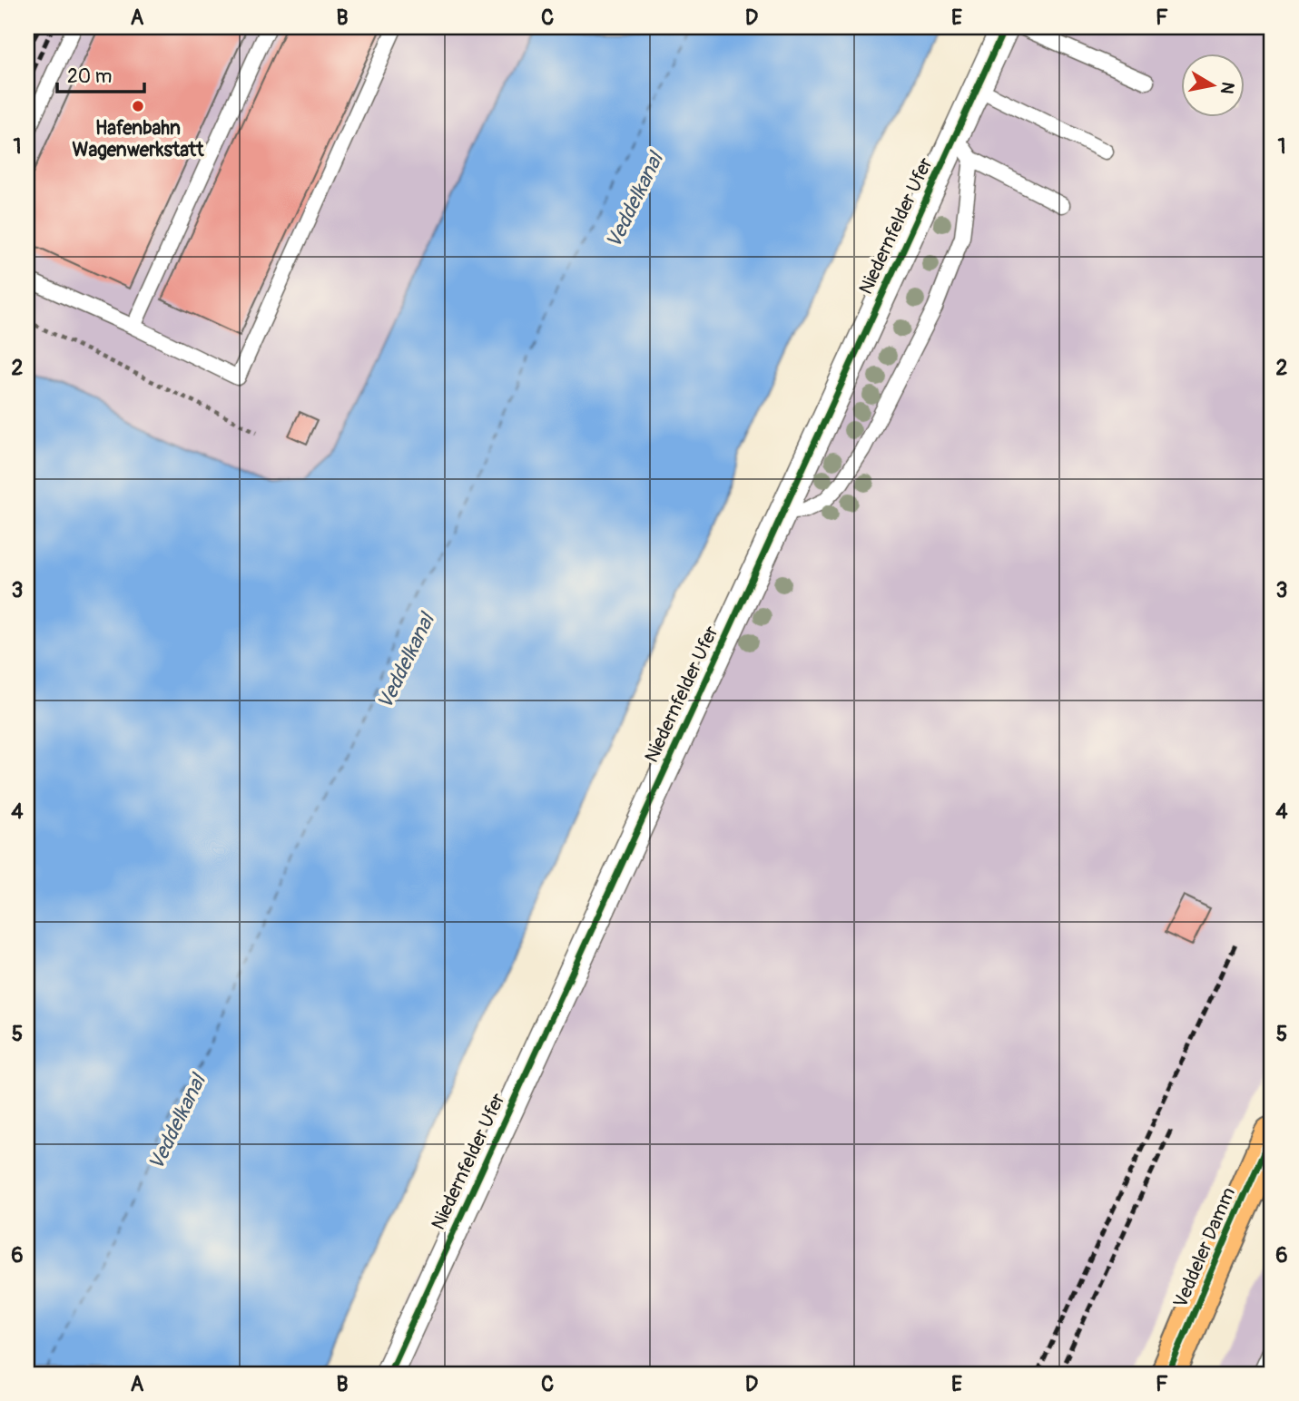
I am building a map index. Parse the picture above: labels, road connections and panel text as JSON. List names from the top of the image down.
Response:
{
  "streets": {
    "main road": ["Veddeler Damm"],
    "street": ["Niedernfelder Ufer"]
  },
  "water": ["Veddelkanal"],
  "places": ["Hafenbahn Wagenwerkstatt"],
  "scale_bar": "20 m",
  "north": "right",
  "grid": {
    "columns": [
      "A",
      "B",
      "C",
      "D",
      "E",
      "F"
    ],
    "rows": [
      "1",
      "2",
      "3",
      "4",
      "5",
      "6"
    ]
  }
}
